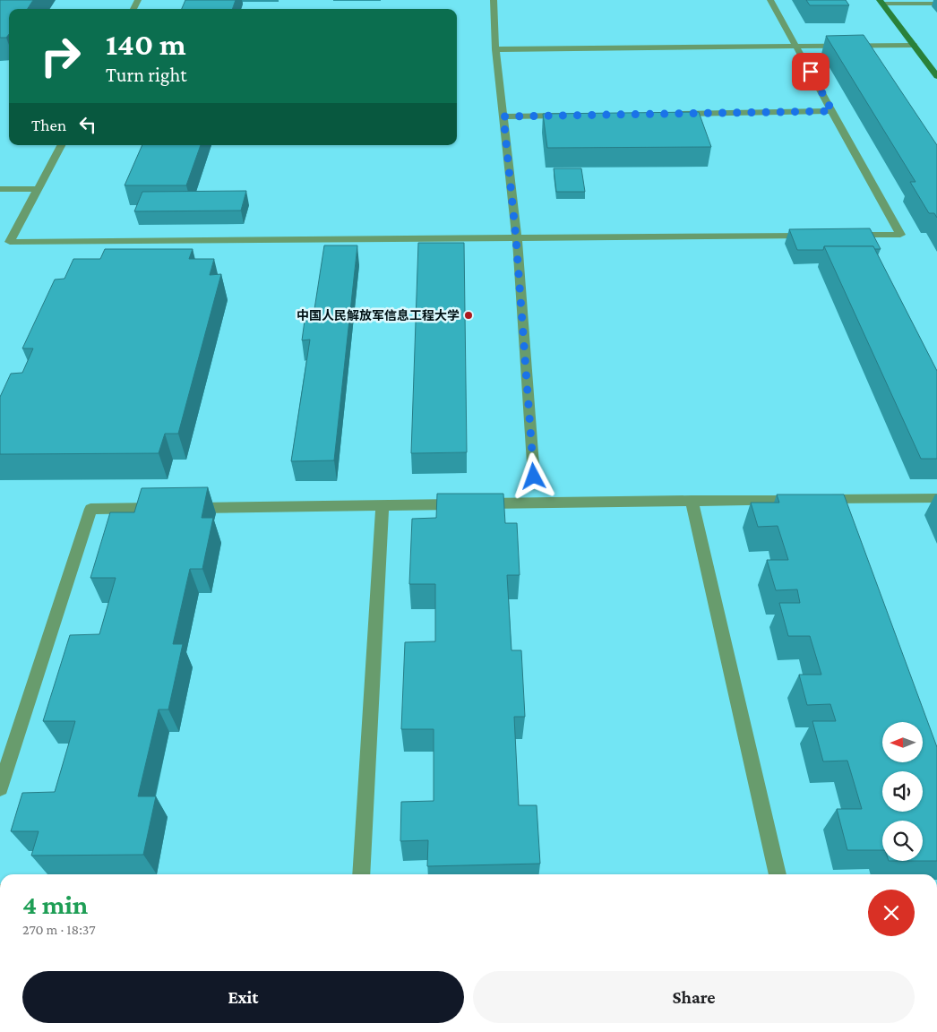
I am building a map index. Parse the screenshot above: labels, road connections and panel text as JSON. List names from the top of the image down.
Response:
{
  "places": ["中国人民解放军信息工程大学"],
  "north": "left",
  "page": {
    "turn": ["140 m", "Turn right"],
    "then": "Then",
    "heading": ["4 min", "270 m · 18:37"],
    "buttons": ["Exit", "Share"]
  }
}
